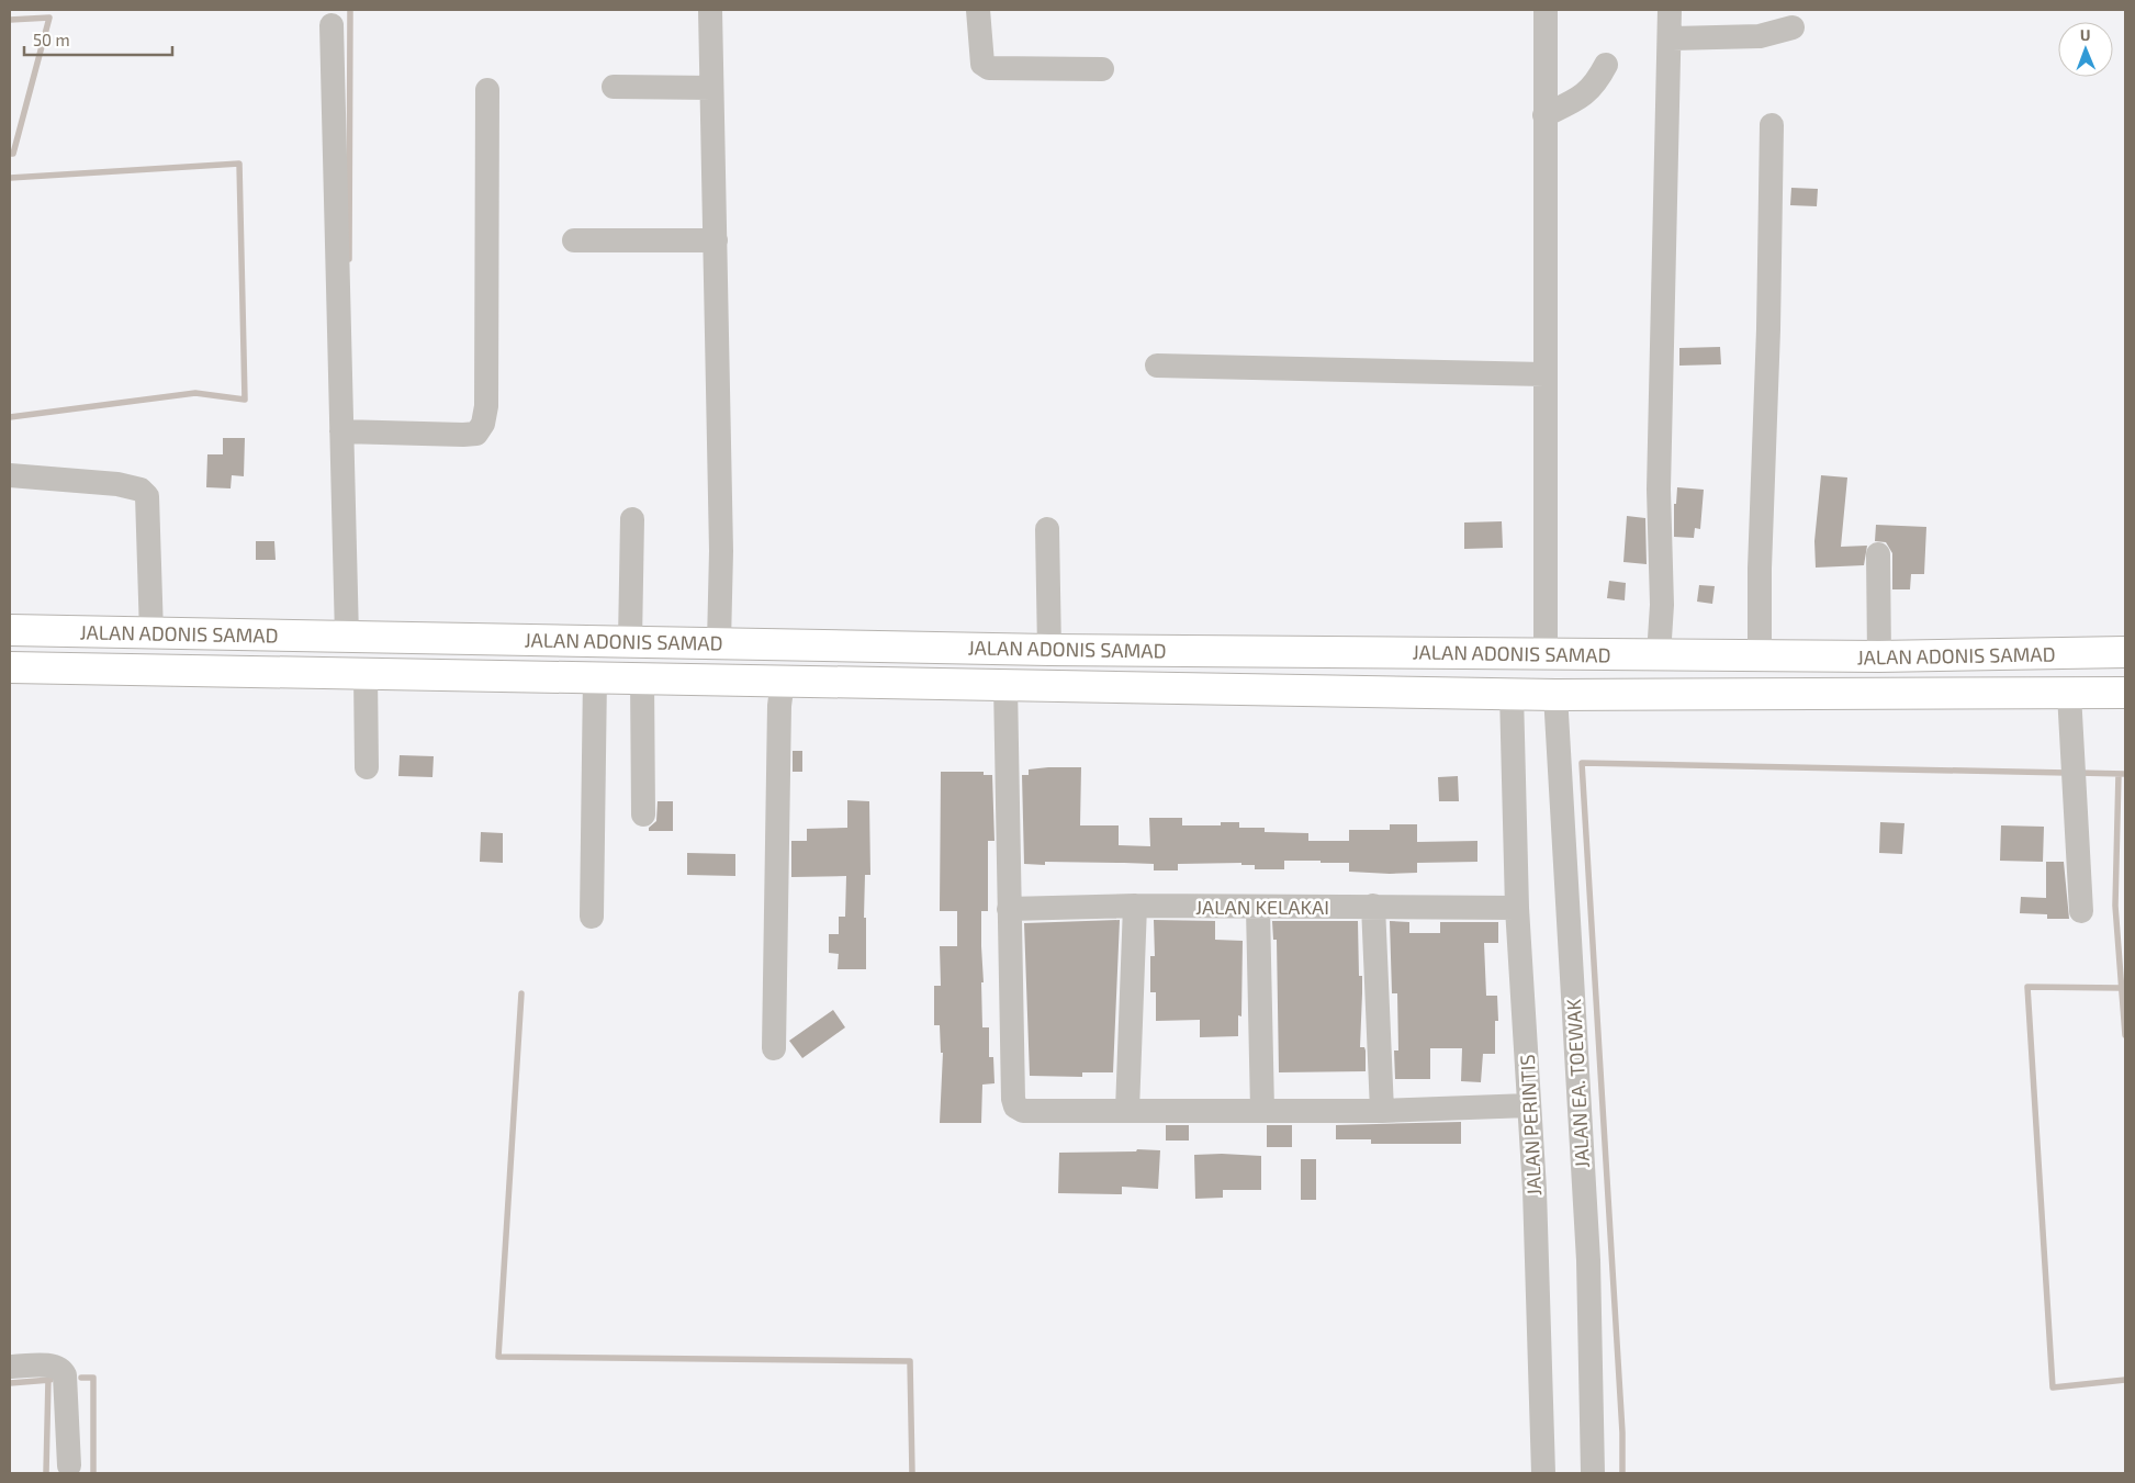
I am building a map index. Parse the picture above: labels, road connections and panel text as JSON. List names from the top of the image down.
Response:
{
  "streets": {
    "highway": ["JALAN ADONIS SAMAD"],
    "street": ["JALAN KELAKAI", "JALAN EA. TOEWAK", "JALAN PERINTIS"]
  },
  "crossings": [
    ["JALAN KELAKAI", "JALAN PERINTIS"]
  ],
  "scale_bar": "50 m",
  "north": "top"
}
